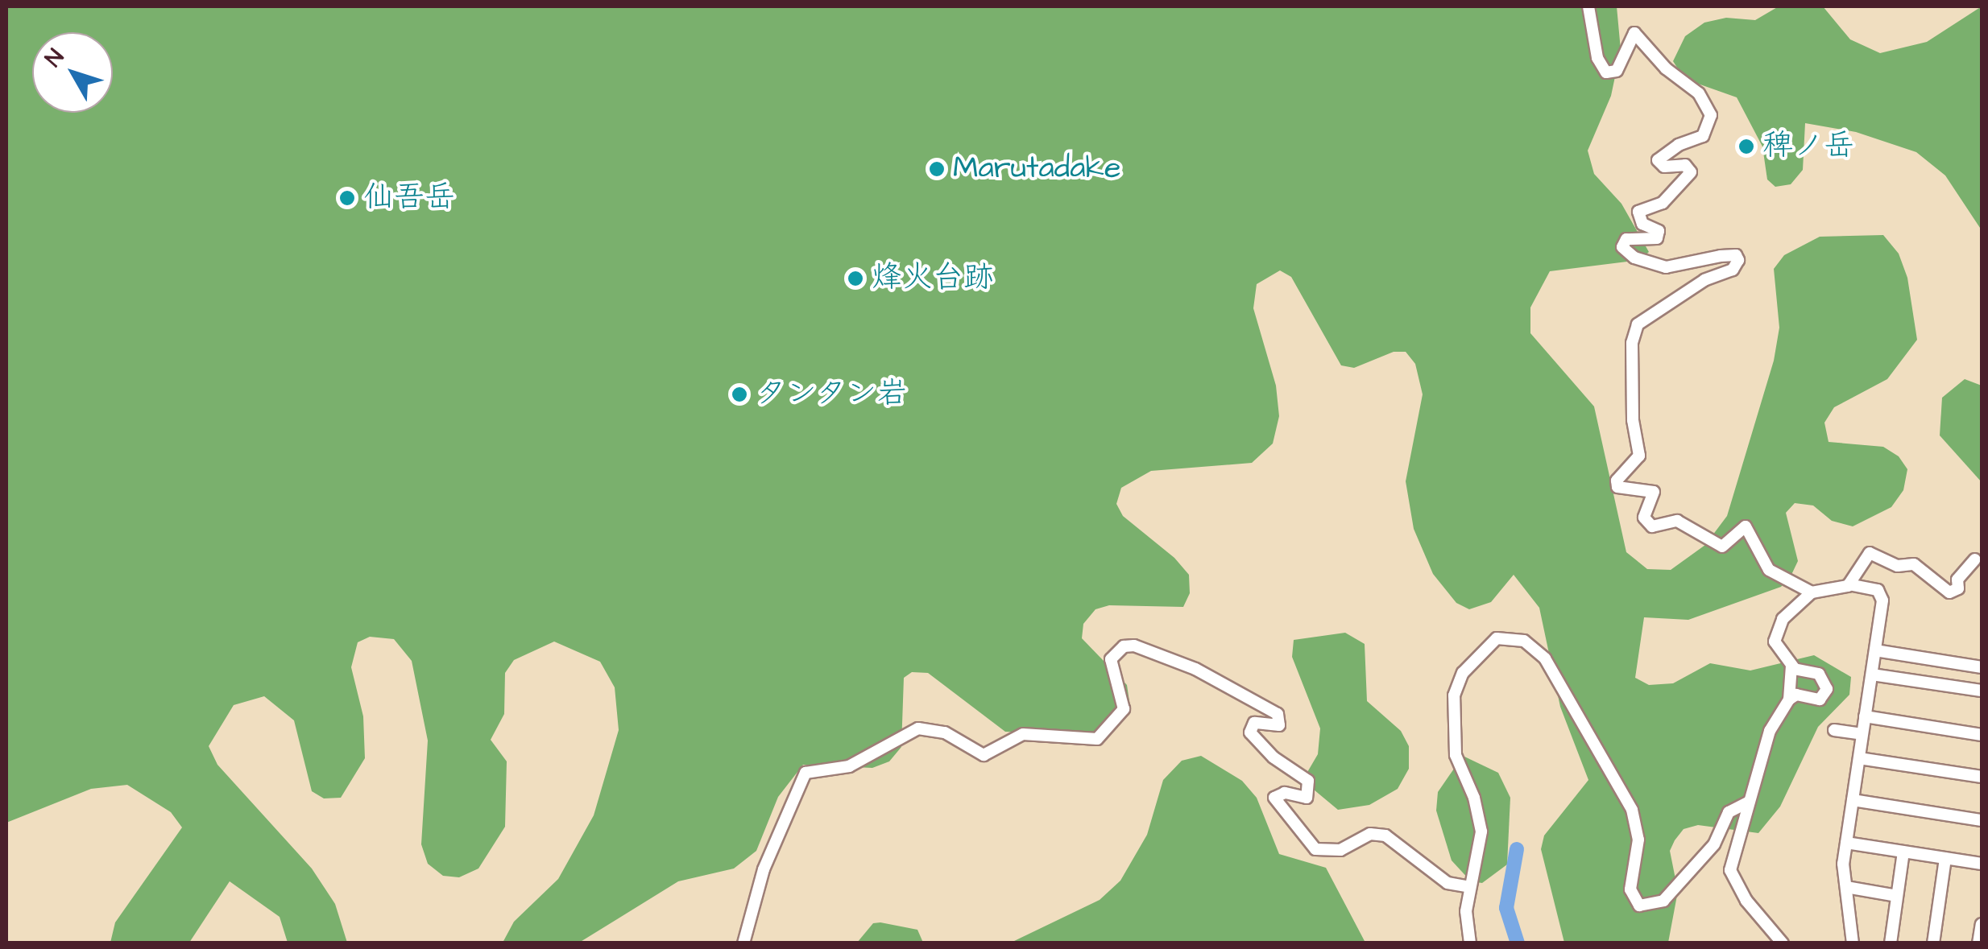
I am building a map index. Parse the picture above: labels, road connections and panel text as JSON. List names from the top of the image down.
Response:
{
  "places": [
    "稗ノ岳",
    "Marutadake",
    "仙吾岳",
    "烽火台跡",
    "タンタン岩"
  ],
  "north": "top left"
}
